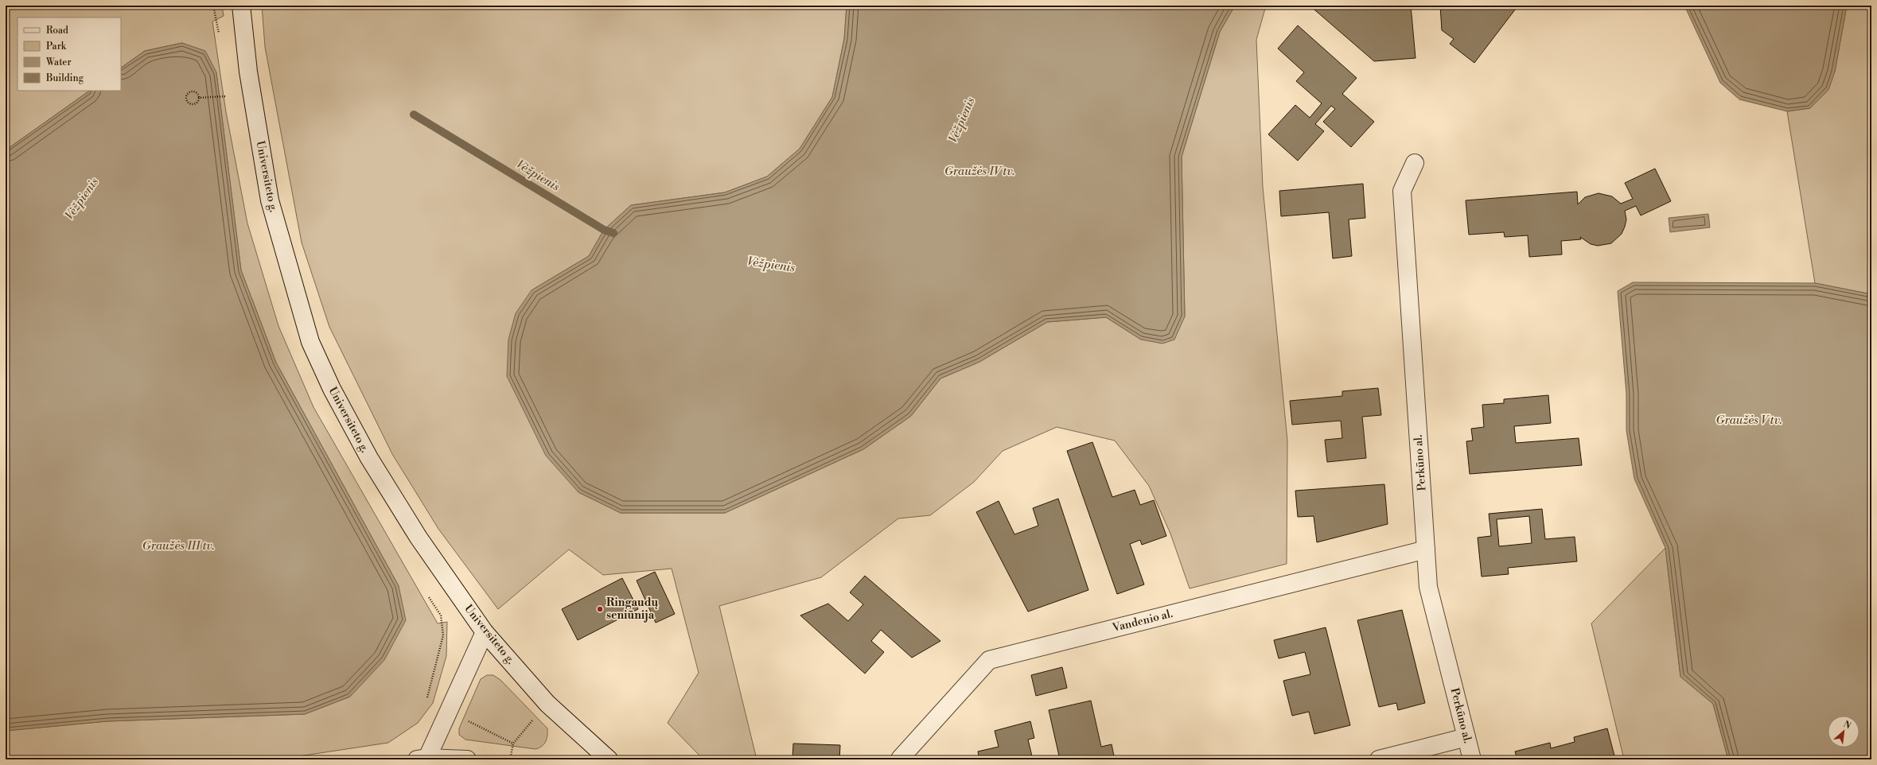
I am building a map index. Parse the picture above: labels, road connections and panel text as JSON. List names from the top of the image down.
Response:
{
  "streets": {
    "street": ["Universiteto g.", "Perkūno al.", "Vandenio al."]
  },
  "crossings": [
    ["Perkūno al.", "Vandenio al."]
  ],
  "water": [
    "Vėžpienis",
    "Graužės IV tv.",
    "Graužės V tv.",
    "Graužės III tv."
  ],
  "places": ["Ringaudų seniūnija"],
  "legend": [
    "Road",
    "Park",
    "Water",
    "Building"
  ],
  "north": "top right"
}
